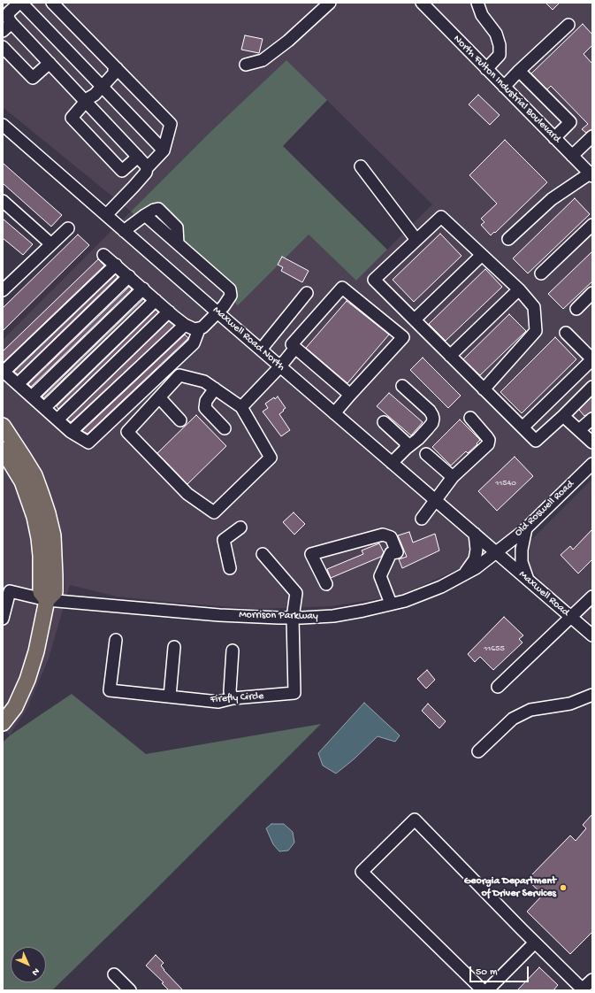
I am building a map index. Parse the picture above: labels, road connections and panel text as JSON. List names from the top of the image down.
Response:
{
  "streets": {
    "street": [
      "North Fulton Industrial Boulevard",
      "Maxwell Road North",
      "Old Roswell Road",
      "Maxwell Road",
      "Morrison Parkway",
      "Firefly Circle"
    ]
  },
  "crossings": [
    ["Maxwell Road North", "Old Roswell Road"],
    ["Maxwell Road North", "Maxwell Road"],
    ["Maxwell Road North", "Morrison Parkway"],
    ["Old Roswell Road", "Maxwell Road"],
    ["Old Roswell Road", "Morrison Parkway"],
    ["Maxwell Road", "Morrison Parkway"],
    ["Morrison Parkway", "Firefly Circle"]
  ],
  "places": ["Georgia Department of Driver Services"],
  "house_numbers": ["11540", "11655"],
  "scale_bar": "50 m",
  "north": "bottom right"
}
